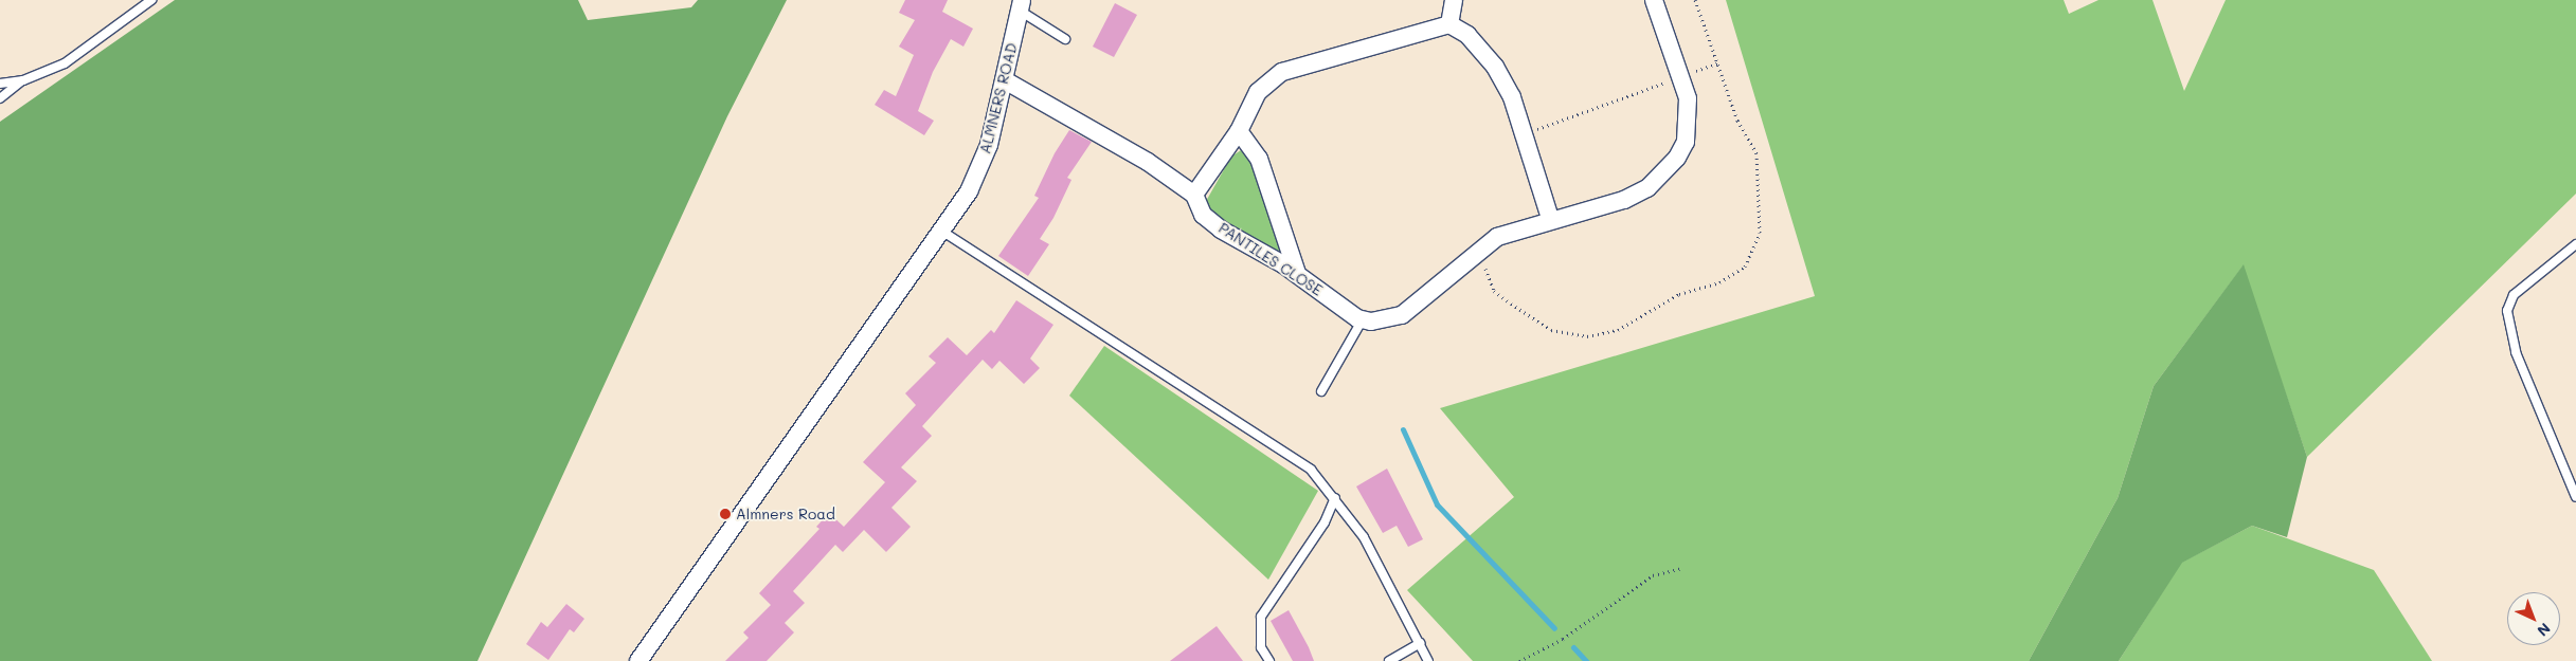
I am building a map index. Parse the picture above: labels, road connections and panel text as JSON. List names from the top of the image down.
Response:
{
  "streets": {
    "street": ["ALMNERS ROAD", "PANTILES CLOSE"]
  },
  "places": ["Almners Road"],
  "north": "bottom right"
}
